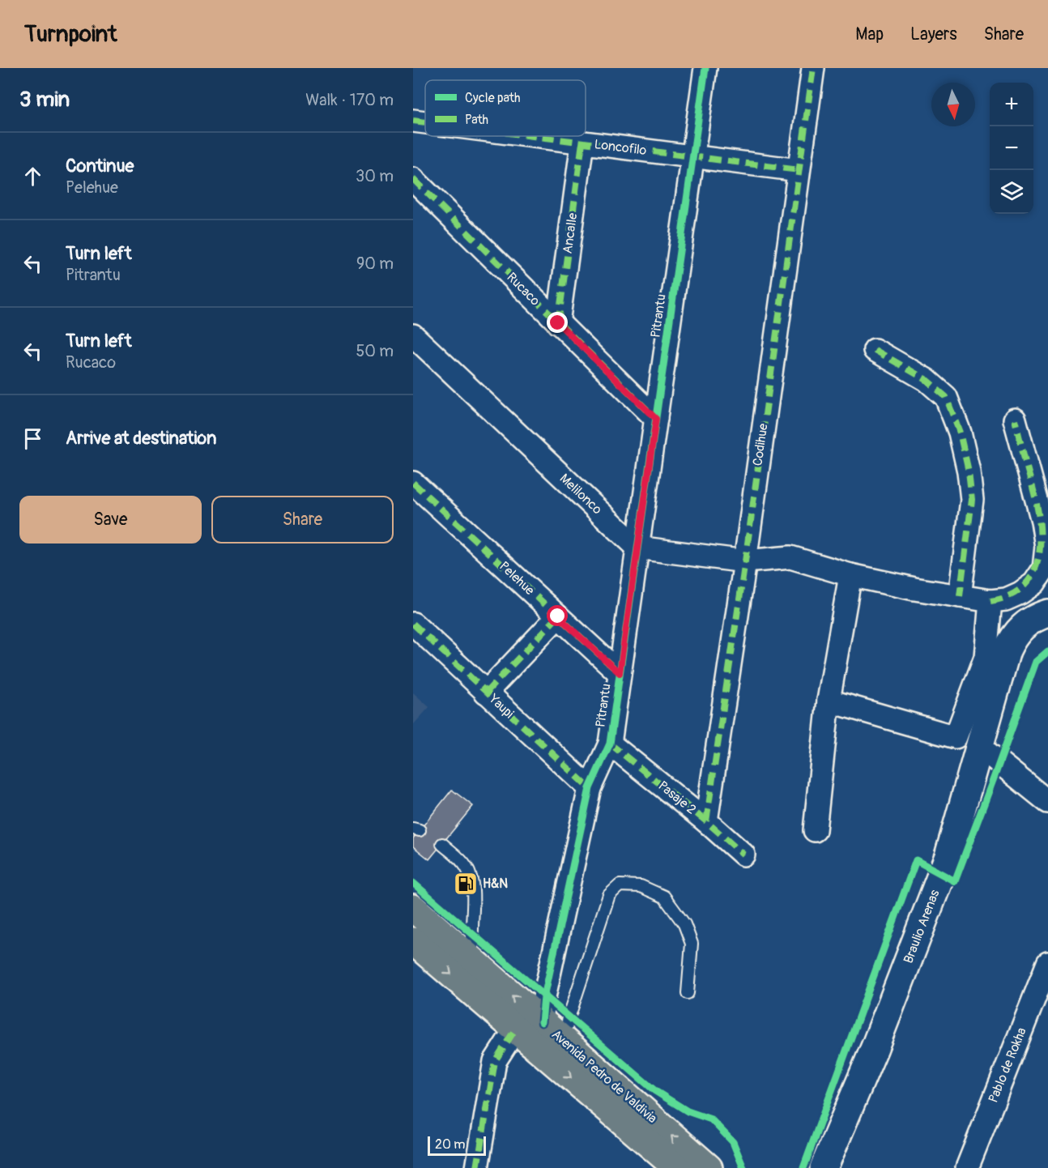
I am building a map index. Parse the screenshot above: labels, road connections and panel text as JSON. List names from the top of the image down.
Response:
{
  "streets": {
    "main road": ["Avenida Pedro de Valdivia"],
    "street": [
      "Loncofilo",
      "Ancalle",
      "Rucaco",
      "Pitrantu",
      "Codihue",
      "Melilonco",
      "Pelehue",
      "Yaupi",
      "Pasaje 2",
      "Braulio Arenas",
      "Pablo de Rokha"
    ]
  },
  "crossings": [
    ["Loncofilo", "Ancalle"],
    ["Loncofilo", "Pitrantu"],
    ["Loncofilo", "Codihue"],
    ["Ancalle", "Rucaco"],
    ["Rucaco", "Pitrantu"],
    ["Pitrantu", "Melilonco"],
    ["Pitrantu", "Pelehue"],
    ["Pitrantu", "Yaupi"],
    ["Pitrantu", "Pasaje 2"],
    ["Pitrantu", "Avenida Pedro de Valdivia"],
    ["Codihue", "Pasaje 2"]
  ],
  "places": {
    "fuel station": ["H&N"]
  },
  "legend": ["Cycle path", "Path"],
  "scale_bar": "20 m",
  "north": "bottom",
  "page": {
    "header": "Turnpoint",
    "nav": ["Map", "Layers", "Share"],
    "heading": ["3 min", "Walk · 170 m"],
    "map_buttons": ["+", "−"],
    "list": [
      ["Continue", "Pelehue", "30 m"],
      ["Turn left", "Pitrantu", "90 m"],
      ["Turn left", "Rucaco", "50 m"],
      "Arrive at destination"
    ],
    "buttons": ["Save", "Share"],
    "scale": "20 m"
  }
}
